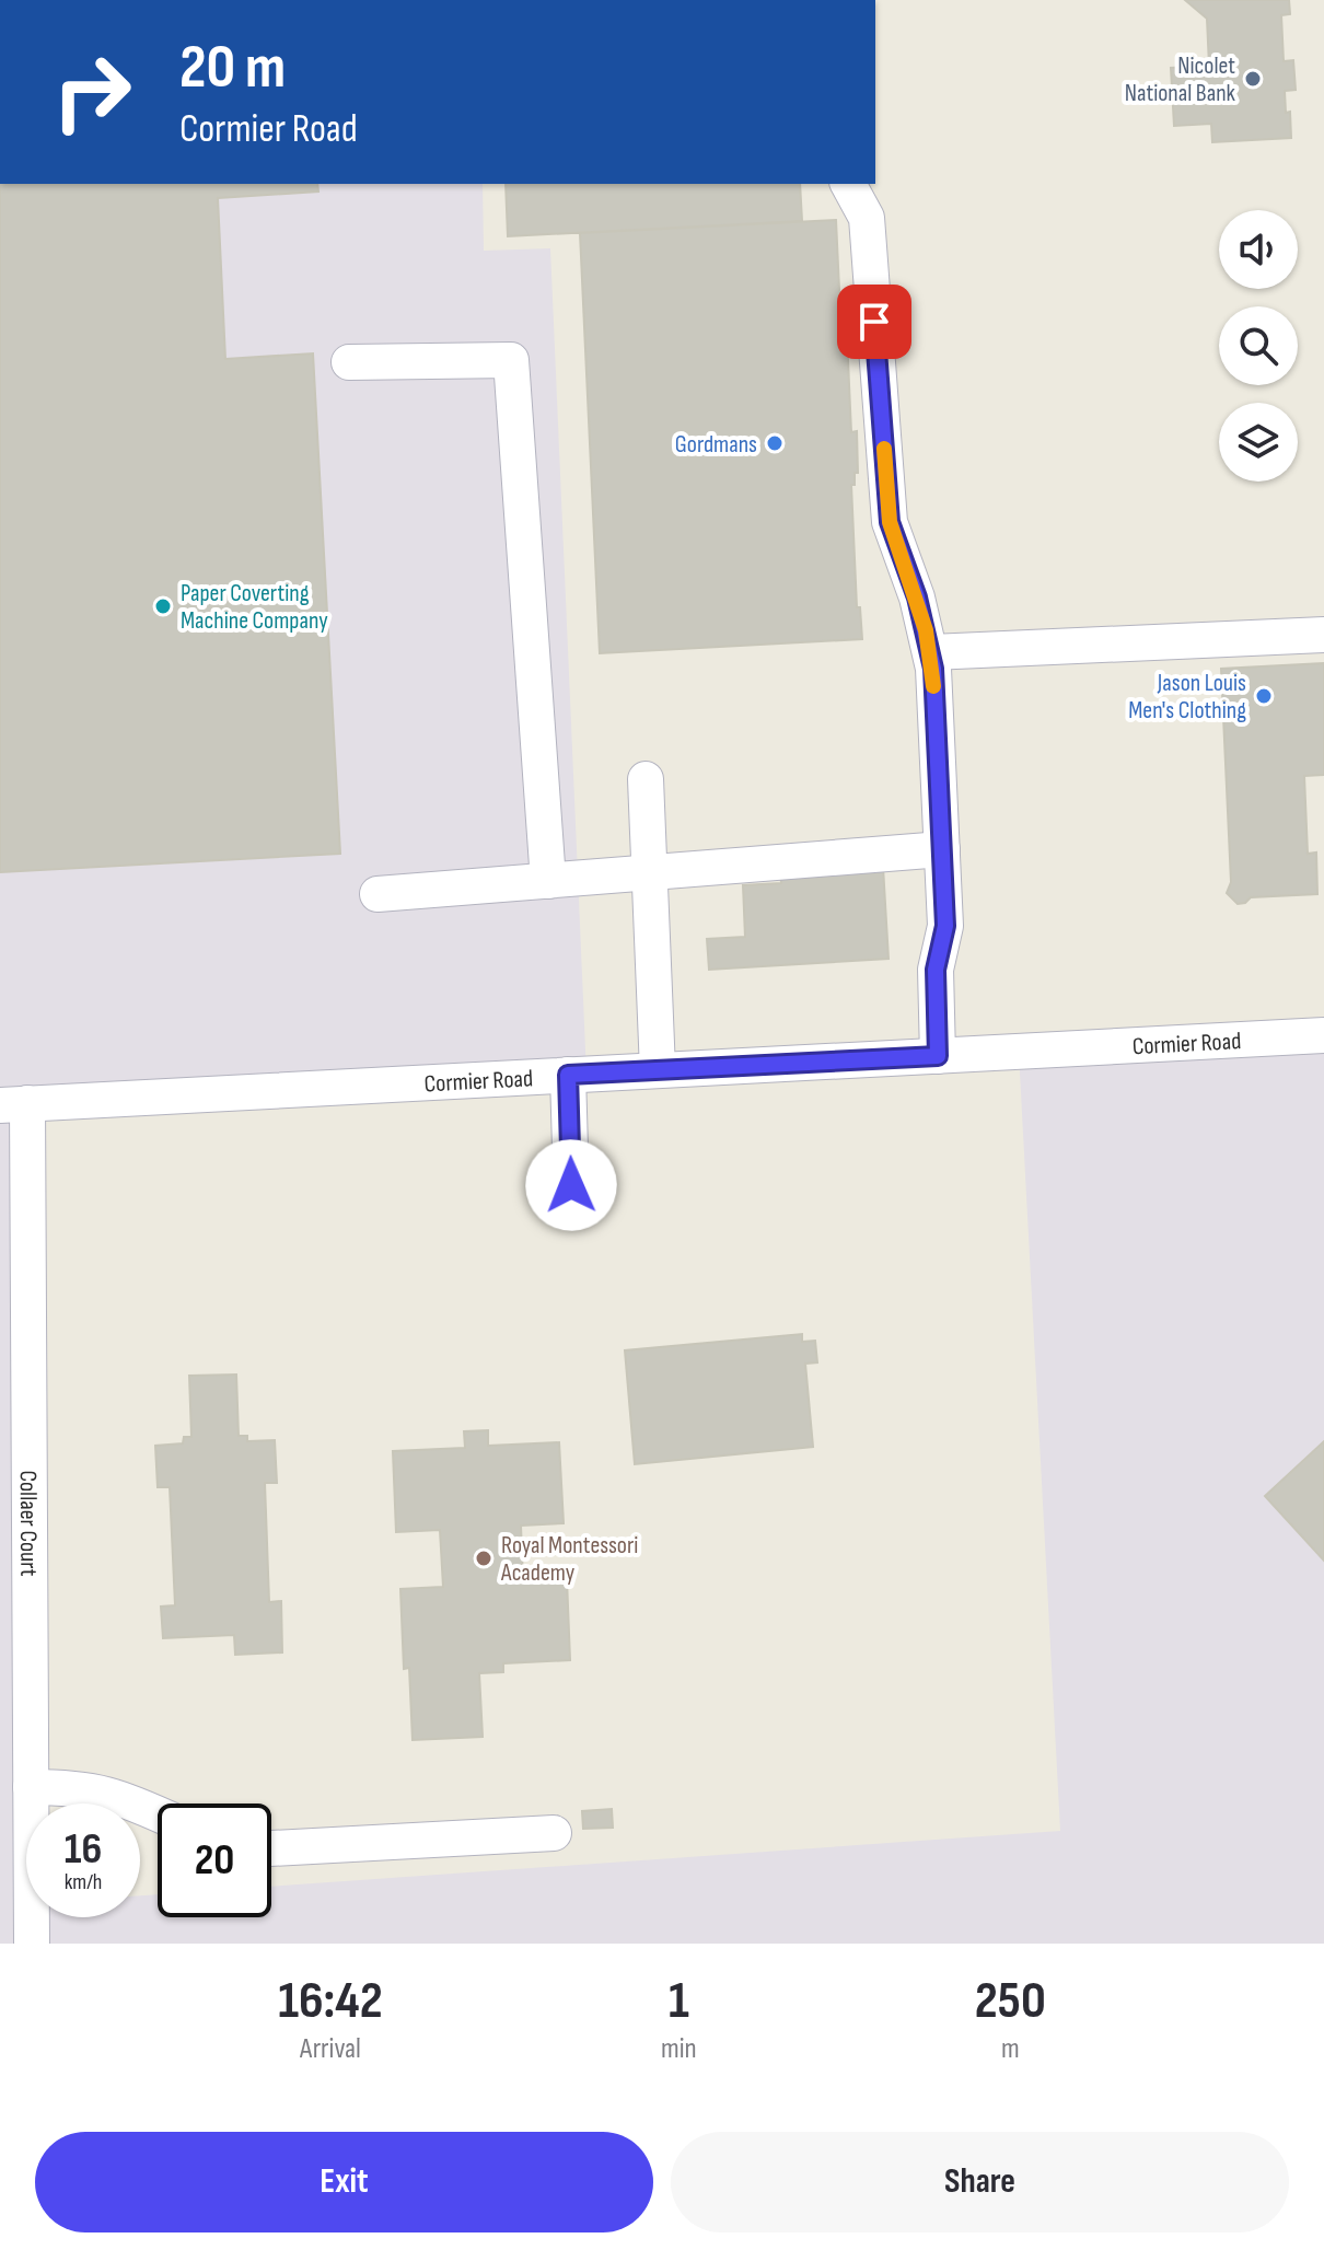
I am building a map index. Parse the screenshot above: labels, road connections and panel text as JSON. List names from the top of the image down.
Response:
{
  "streets": {
    "street": ["Cormier Road", "Collaer Court"]
  },
  "crossings": [
    ["Cormier Road", "Collaer Court"]
  ],
  "places": [
    "Nicolet National Bank",
    "Gordmans",
    "Paper Coverting Machine Company",
    "Jason Louis Men's Clothing",
    "Royal Montessori Academy"
  ],
  "page": {
    "turn": ["20 m", "Cormier Road"],
    "speed": "16 km/h",
    "limit": "20",
    "eta": [
      "16:42",
      "Arrival",
      "1",
      "min",
      "250",
      "m"
    ],
    "buttons": ["Exit", "Share"]
  }
}
